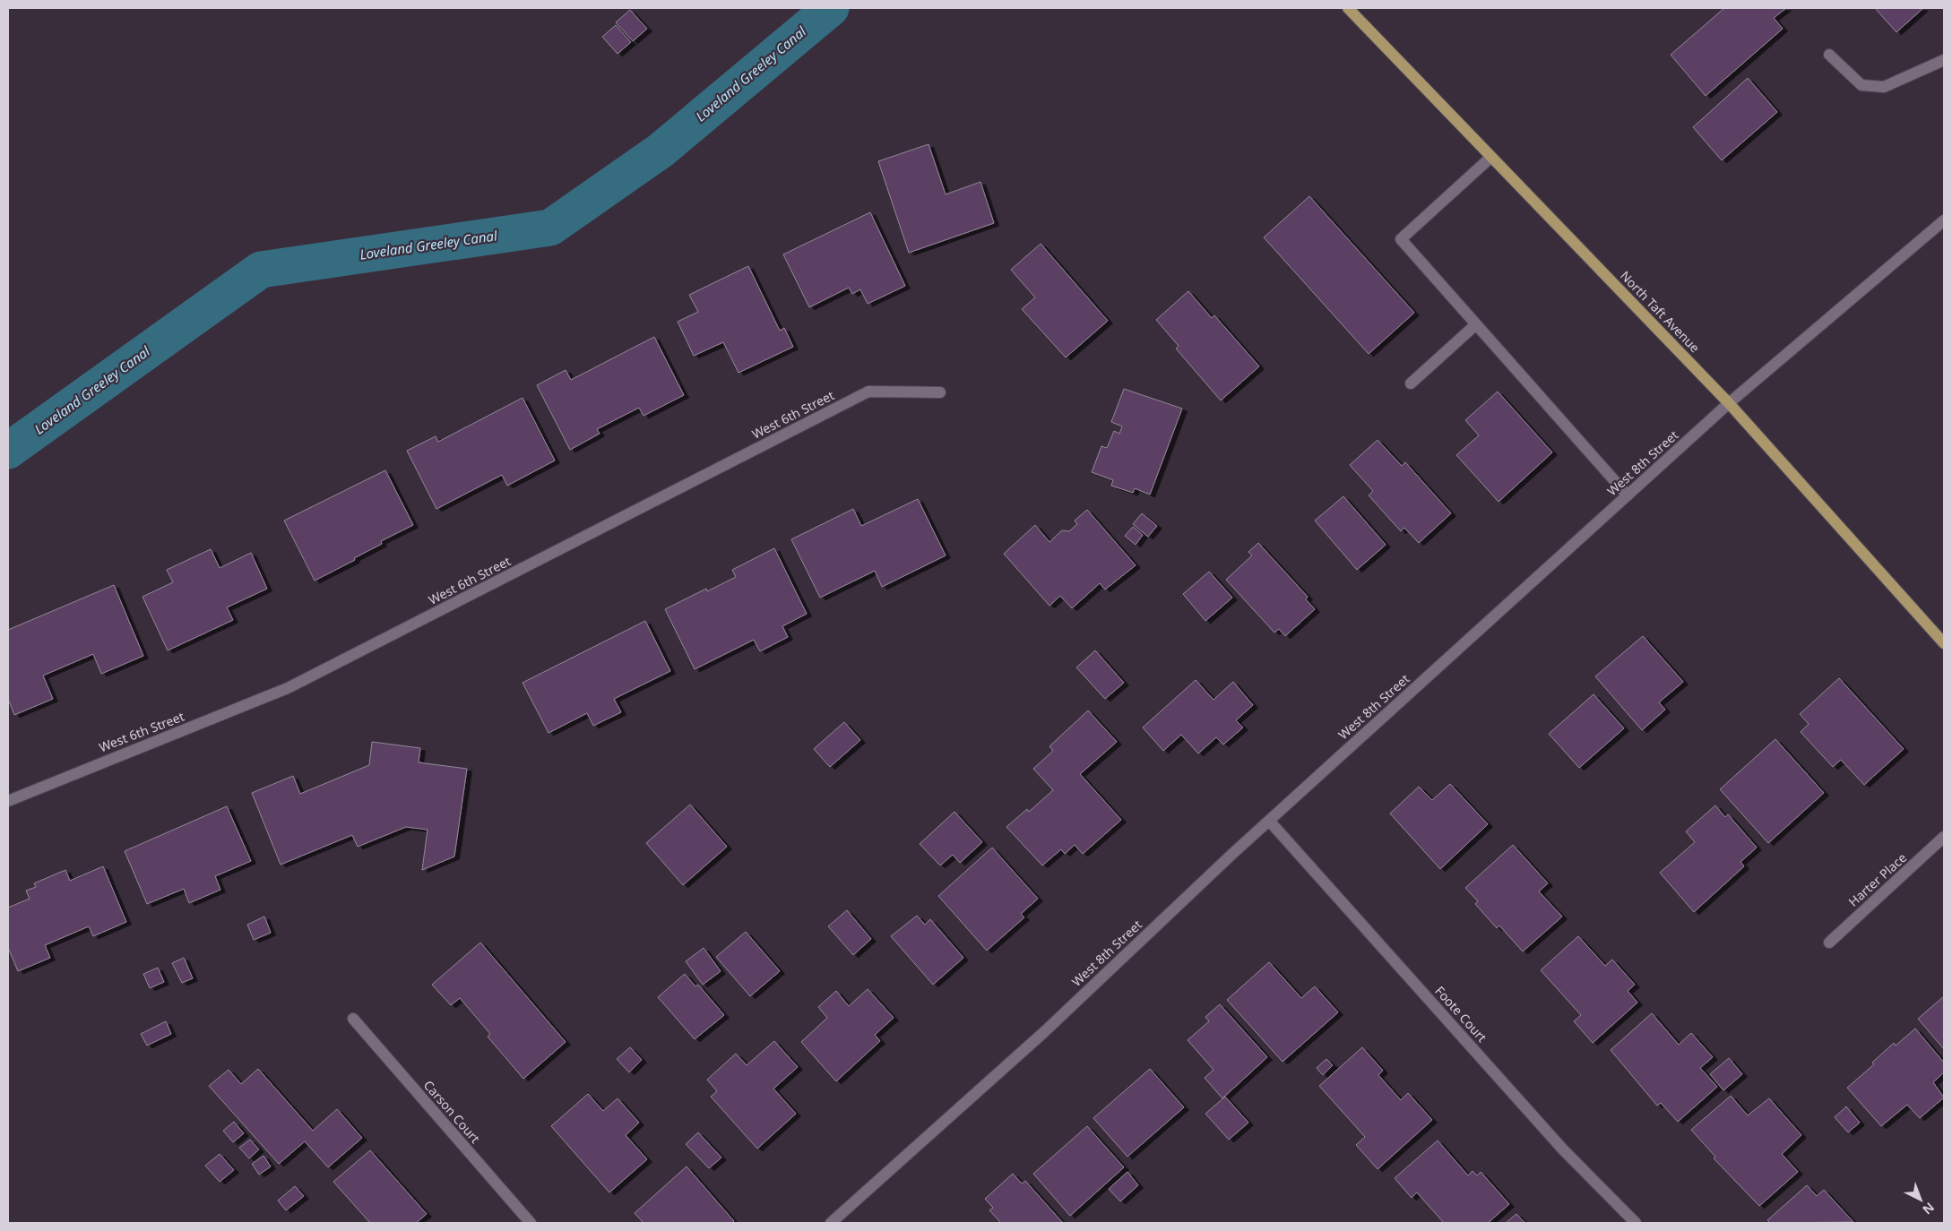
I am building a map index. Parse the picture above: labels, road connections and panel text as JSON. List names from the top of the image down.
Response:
{
  "streets": {
    "main road": ["North Taft Avenue"],
    "street": [
      "West 6th Street",
      "West 8th Street",
      "Harter Place",
      "Foote Court",
      "Carson Court"
    ]
  },
  "crossings": [
    ["North Taft Avenue", "West 8th Street"],
    ["West 8th Street", "Foote Court"]
  ],
  "water": ["Loveland Greeley Canal"],
  "north": "bottom right"
}
